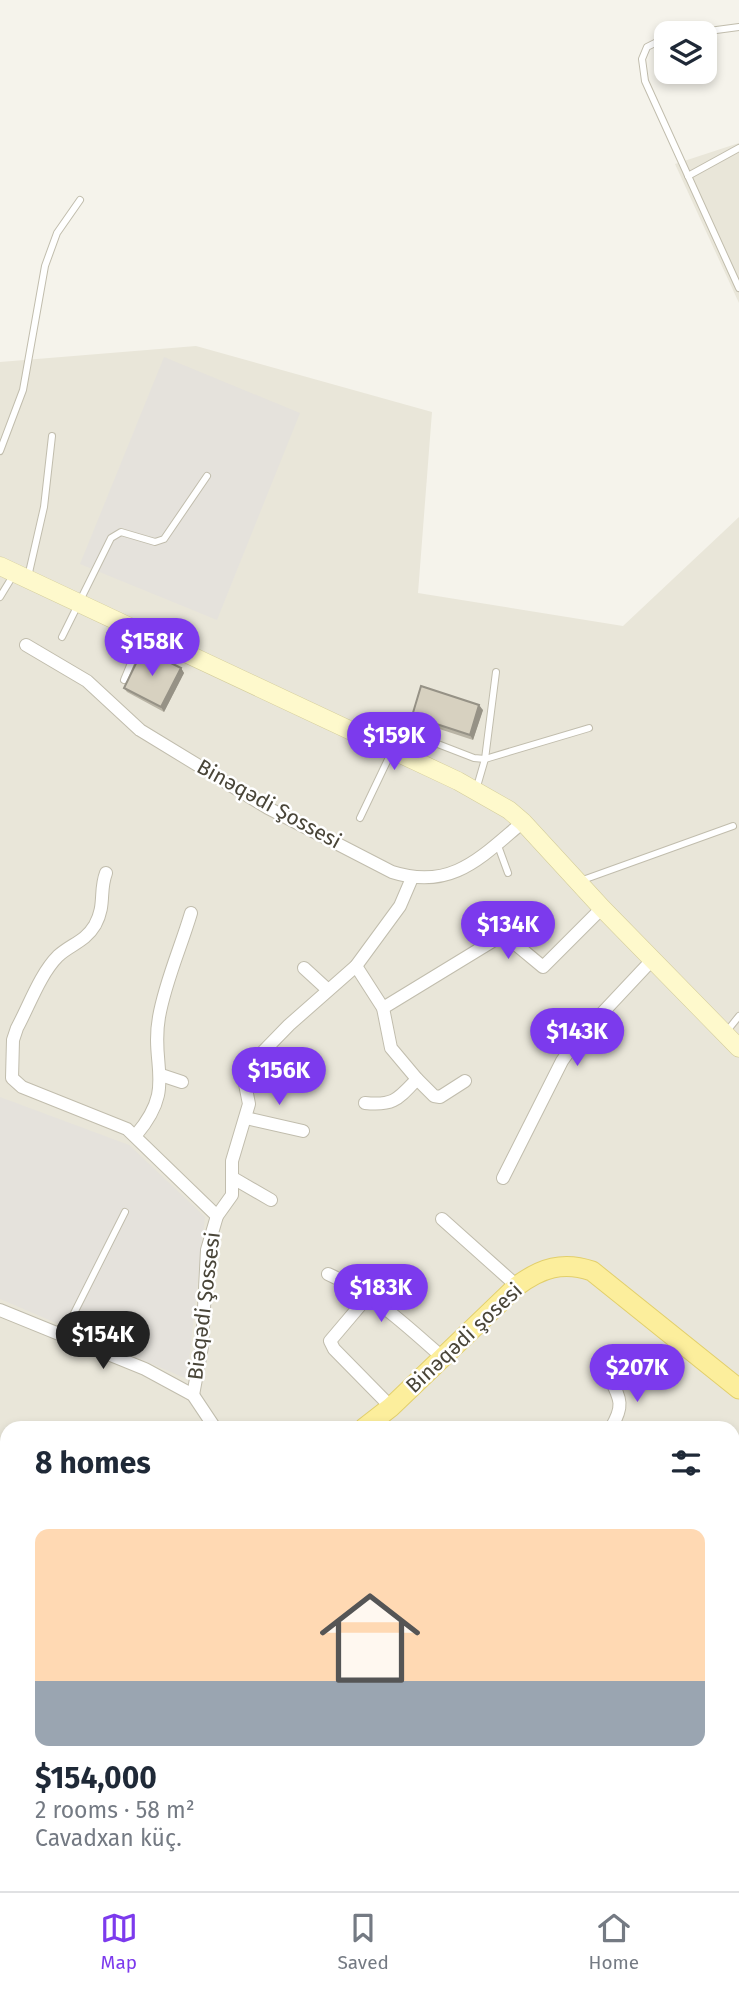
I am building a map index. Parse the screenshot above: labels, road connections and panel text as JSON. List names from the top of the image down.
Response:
{
  "streets": {
    "main road": ["Binəqədi şosesi"],
    "street": ["Binəqədi Şossesi", "Biəqədi Şossesi"]
  },
  "crossings": [
    ["Binəqədi Şossesi", "Biəqədi Şossesi"]
  ],
  "page": {
    "price": [
      "$158K",
      "$159K",
      "$134K",
      "$143K",
      "$156K",
      "$183K",
      "$154K",
      "$207K"
    ],
    "heading": "8 homes",
    "list": [
      {
        "name": "$154,000",
        "note": "2 rooms · 58 m² · Cavadxan küç."
      }
    ],
    "tabs": ["Map", "Saved", "Home"]
  }
}
